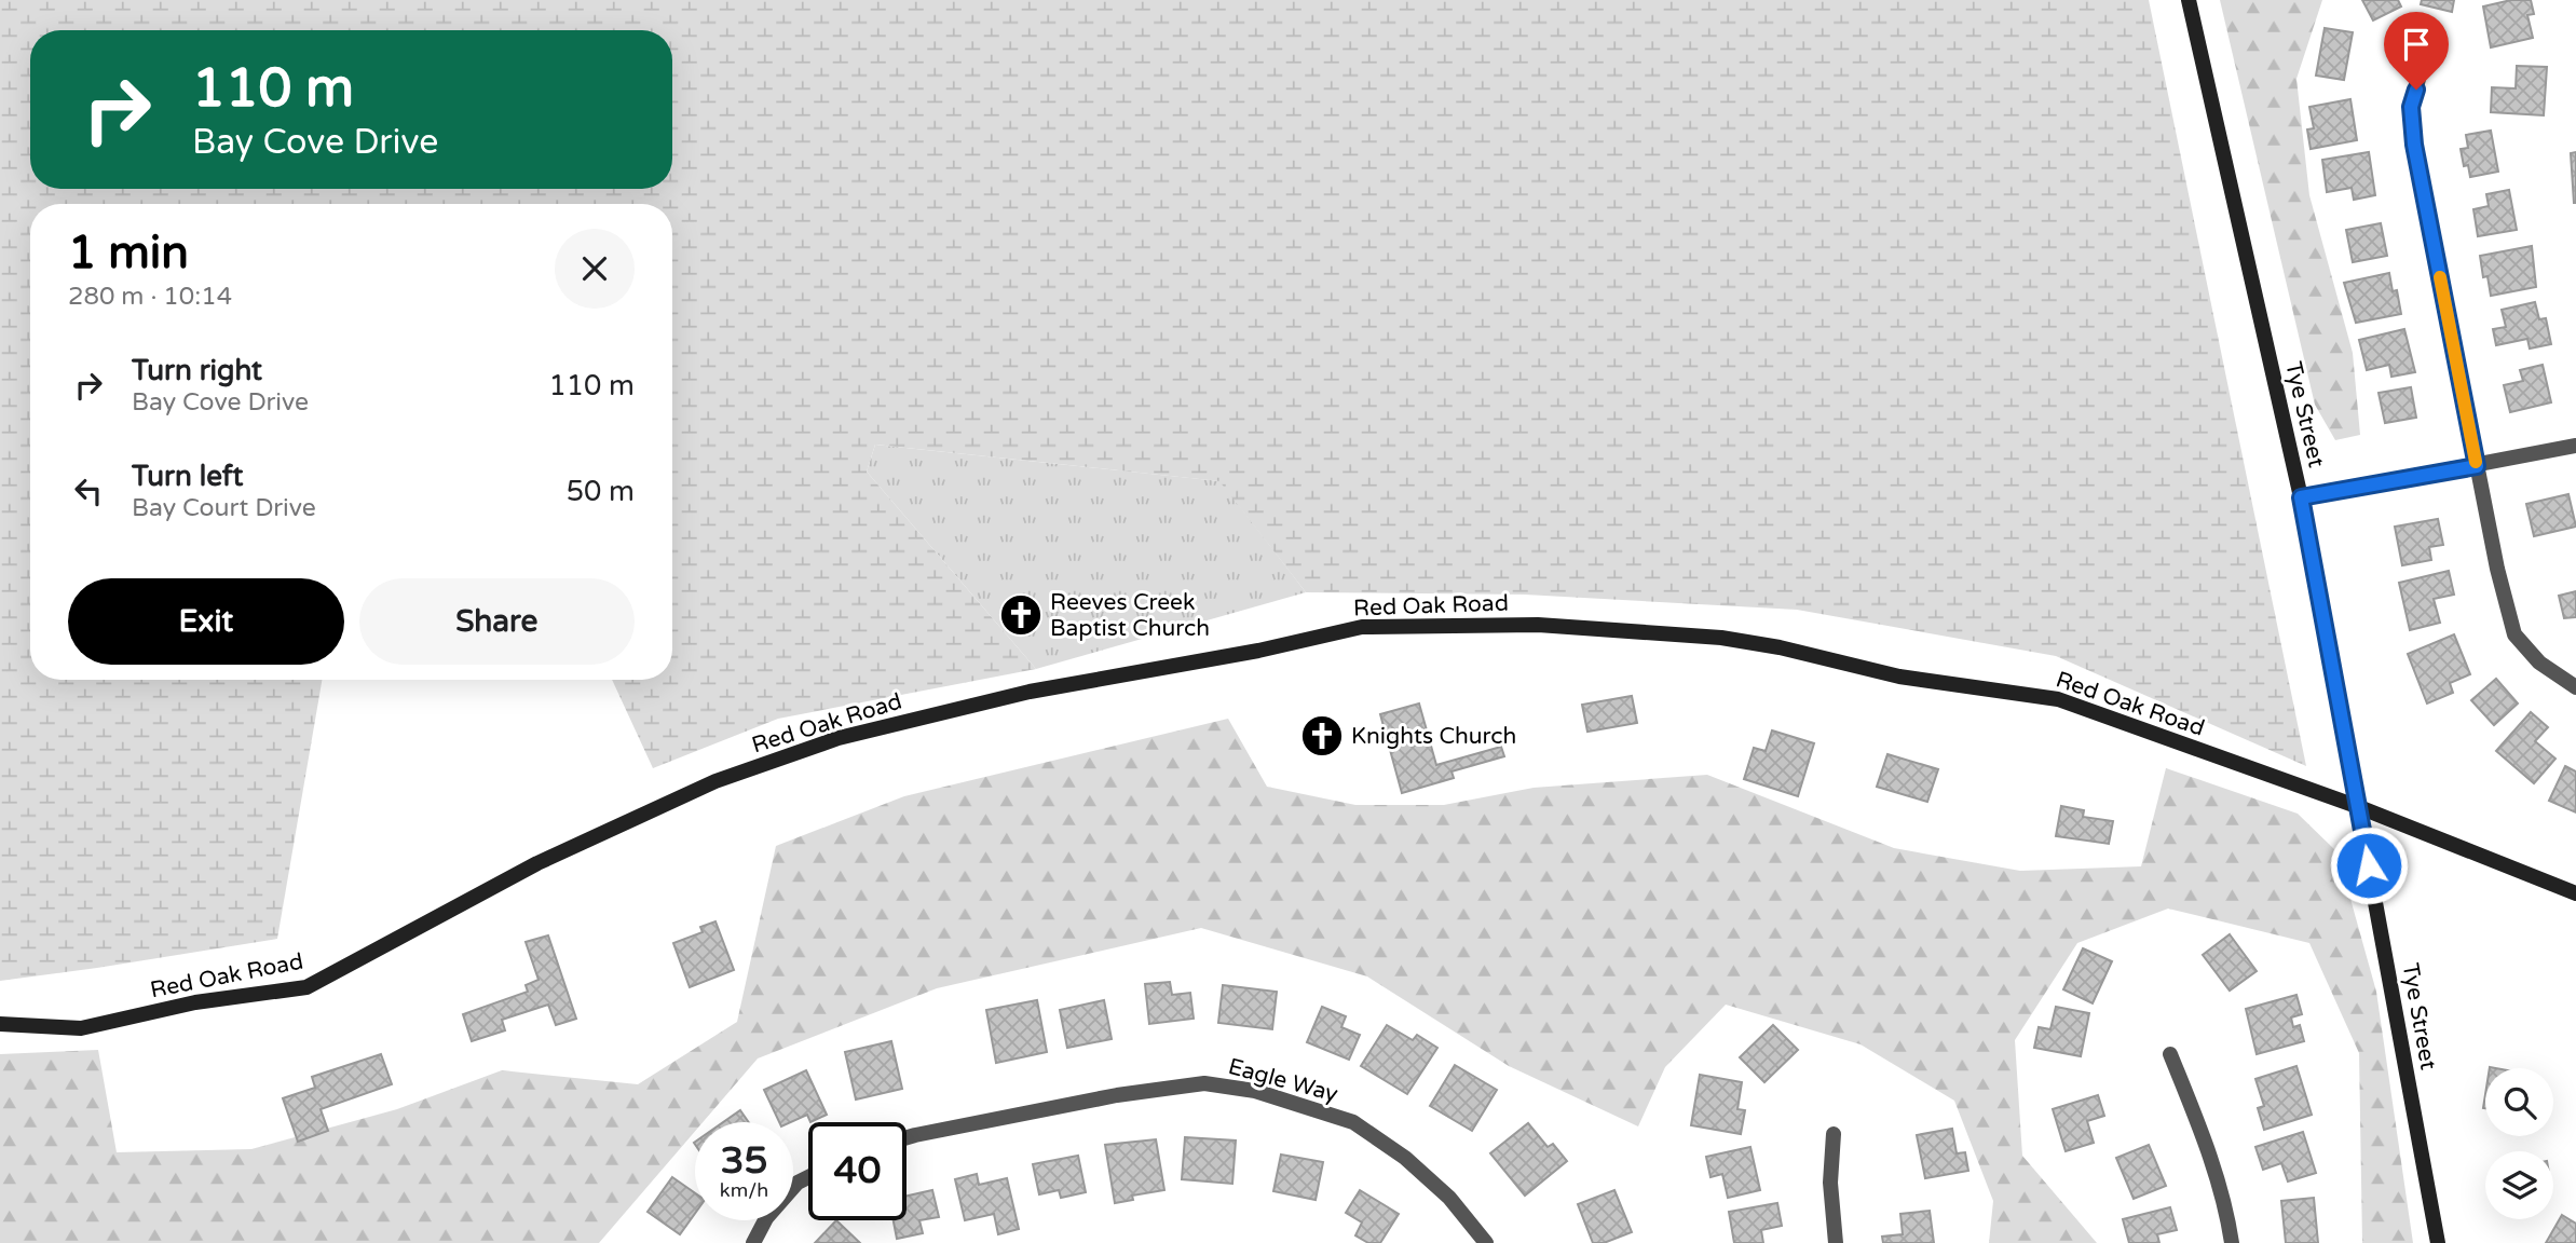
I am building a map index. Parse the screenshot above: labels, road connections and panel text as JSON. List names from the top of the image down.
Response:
{
  "streets": {
    "street": ["Tye Street", "Red Oak Road", "Eagle Way"]
  },
  "crossings": [
    ["Tye Street", "Red Oak Road"]
  ],
  "places": {
    "church": ["Reeves Creek Baptist Church", "Knights Church"]
  },
  "page": {
    "turn": ["110 m", "Bay Cove Drive"],
    "heading": ["1 min", "280 m · 10:14"],
    "list": [
      {
        "name": "Turn right",
        "note": "Bay Cove Drive",
        "value": "110 m"
      },
      {
        "name": "Turn left",
        "note": "Bay Court Drive",
        "value": "50 m"
      }
    ],
    "buttons": ["Exit", "Share"],
    "speed": "35 km/h",
    "limit": "40"
  }
}
